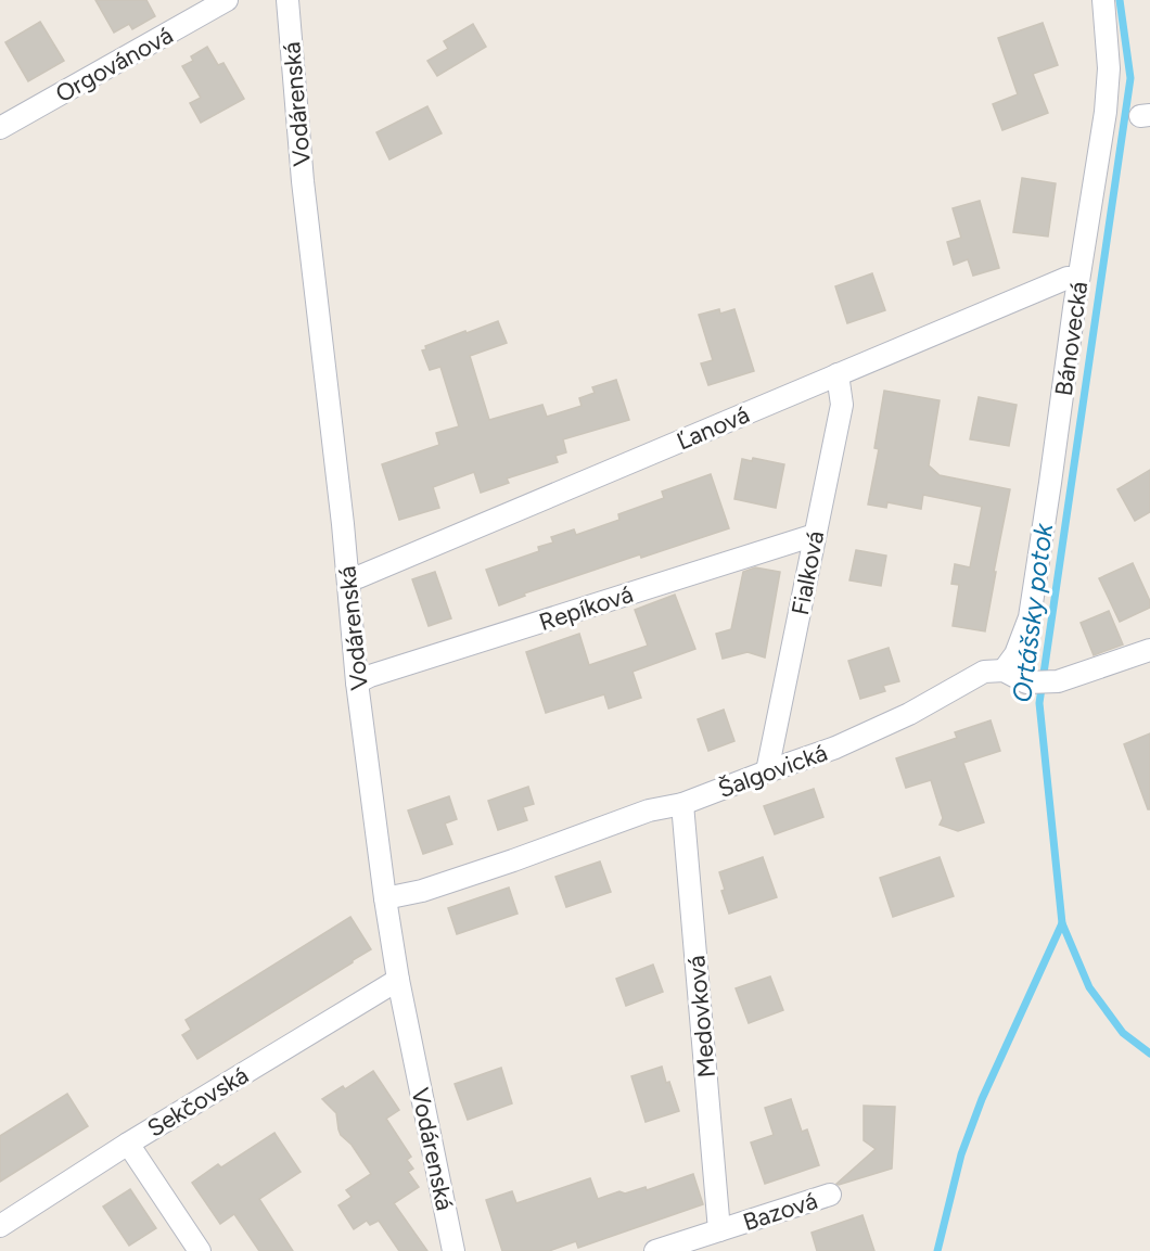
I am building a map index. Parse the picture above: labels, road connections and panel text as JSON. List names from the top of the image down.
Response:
{
  "streets": {
    "street": [
      "Orgovánová",
      "Vodárenská",
      "Bánovecká",
      "Ľanová",
      "Fialková",
      "Repíková",
      "Šalgovická",
      "Medovková",
      "Sekčovská",
      "Bazová"
    ]
  },
  "crossings": [
    ["Vodárenská", "Ľanová"],
    ["Vodárenská", "Repíková"],
    ["Vodárenská", "Šalgovická"],
    ["Vodárenská", "Sekčovská"],
    ["Bánovecká", "Ľanová"],
    ["Bánovecká", "Šalgovická"],
    ["Ľanová", "Fialková"],
    ["Fialková", "Repíková"],
    ["Fialková", "Šalgovická"],
    ["Šalgovická", "Medovková"],
    ["Medovková", "Bazová"]
  ],
  "water": ["Ortášsky potok"]
}
